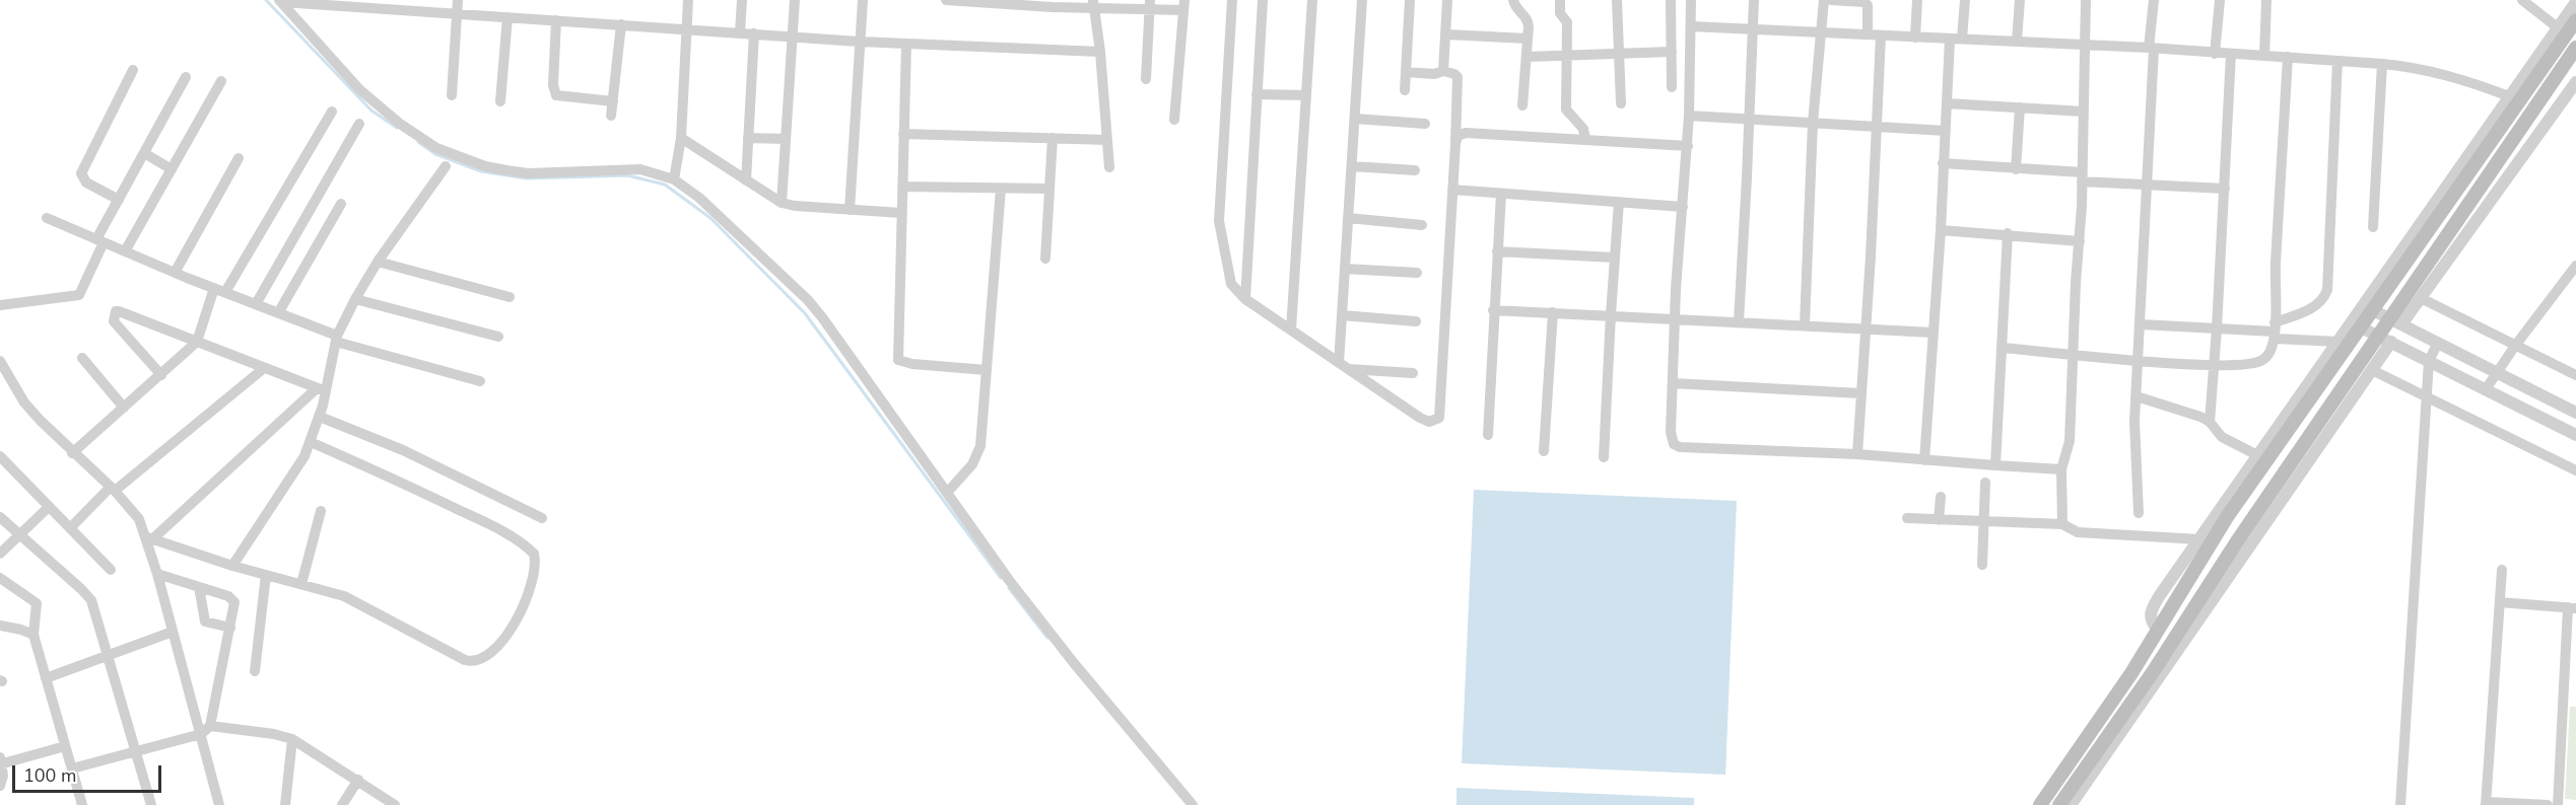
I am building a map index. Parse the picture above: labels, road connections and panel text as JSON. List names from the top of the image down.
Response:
{
  "scale_bar": "100 m"
}
